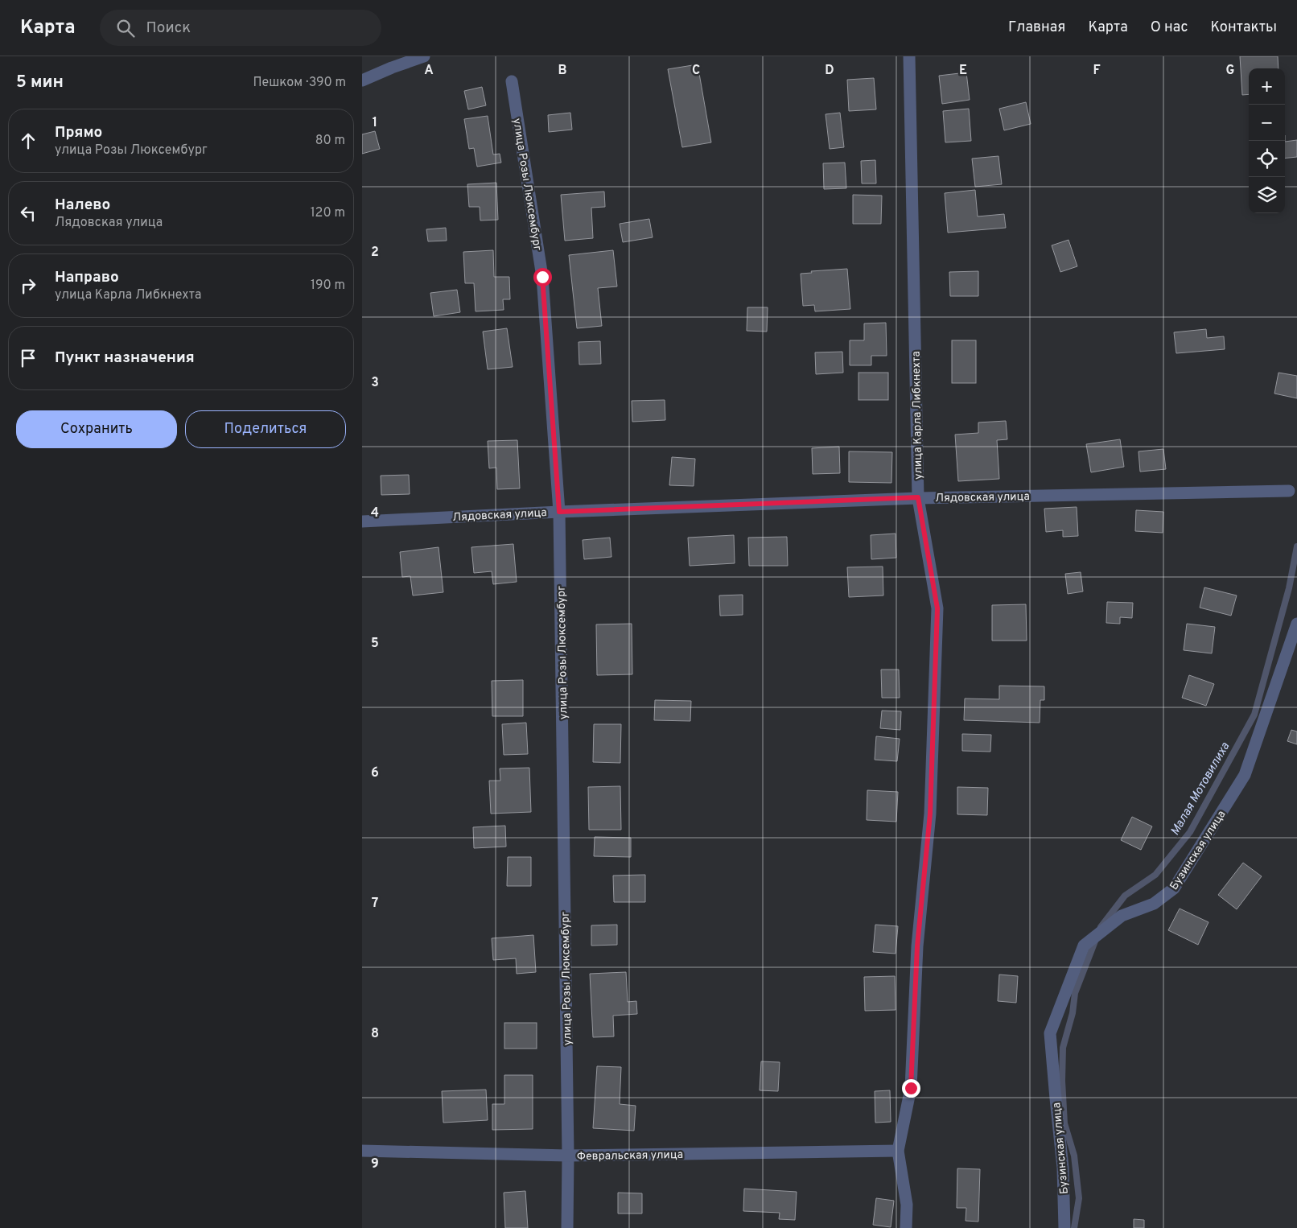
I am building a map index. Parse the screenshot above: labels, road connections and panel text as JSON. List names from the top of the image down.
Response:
{
  "streets": {
    "street": [
      "улица Розы Люксембург",
      "улица Карла Либкнехта",
      "Лядовская улица",
      "Бузинская улица",
      "Февральская улица"
    ]
  },
  "crossings": [
    ["улица Розы Люксембург", "Лядовская улица"],
    ["улица Розы Люксембург", "Февральская улица"],
    ["улица Карла Либкнехта", "Лядовская улица"],
    ["улица Карла Либкнехта", "Февральская улица"]
  ],
  "water": ["Малая Мотовилиха"],
  "page": {
    "header": "Карта",
    "search": "Поиск",
    "nav": [
      "Главная",
      "Карта",
      "О нас",
      "Контакты"
    ],
    "heading": ["5 мин", "Пешком · 390 m"],
    "map_buttons": ["+", "−"],
    "list": [
      ["Прямо", "улица Розы Люксембург", "80 m"],
      ["Налево", "Лядовская улица", "120 m"],
      ["Направо", "улица Карла Либкнехта", "190 m"],
      "Пункт назначения"
    ],
    "buttons": ["Сохранить", "Поделиться"]
  },
  "grid": {
    "columns": [
      "A",
      "B",
      "C",
      "D",
      "E",
      "F",
      "G"
    ],
    "rows": [
      "1",
      "2",
      "3",
      "4",
      "5",
      "6",
      "7",
      "8",
      "9"
    ]
  }
}
